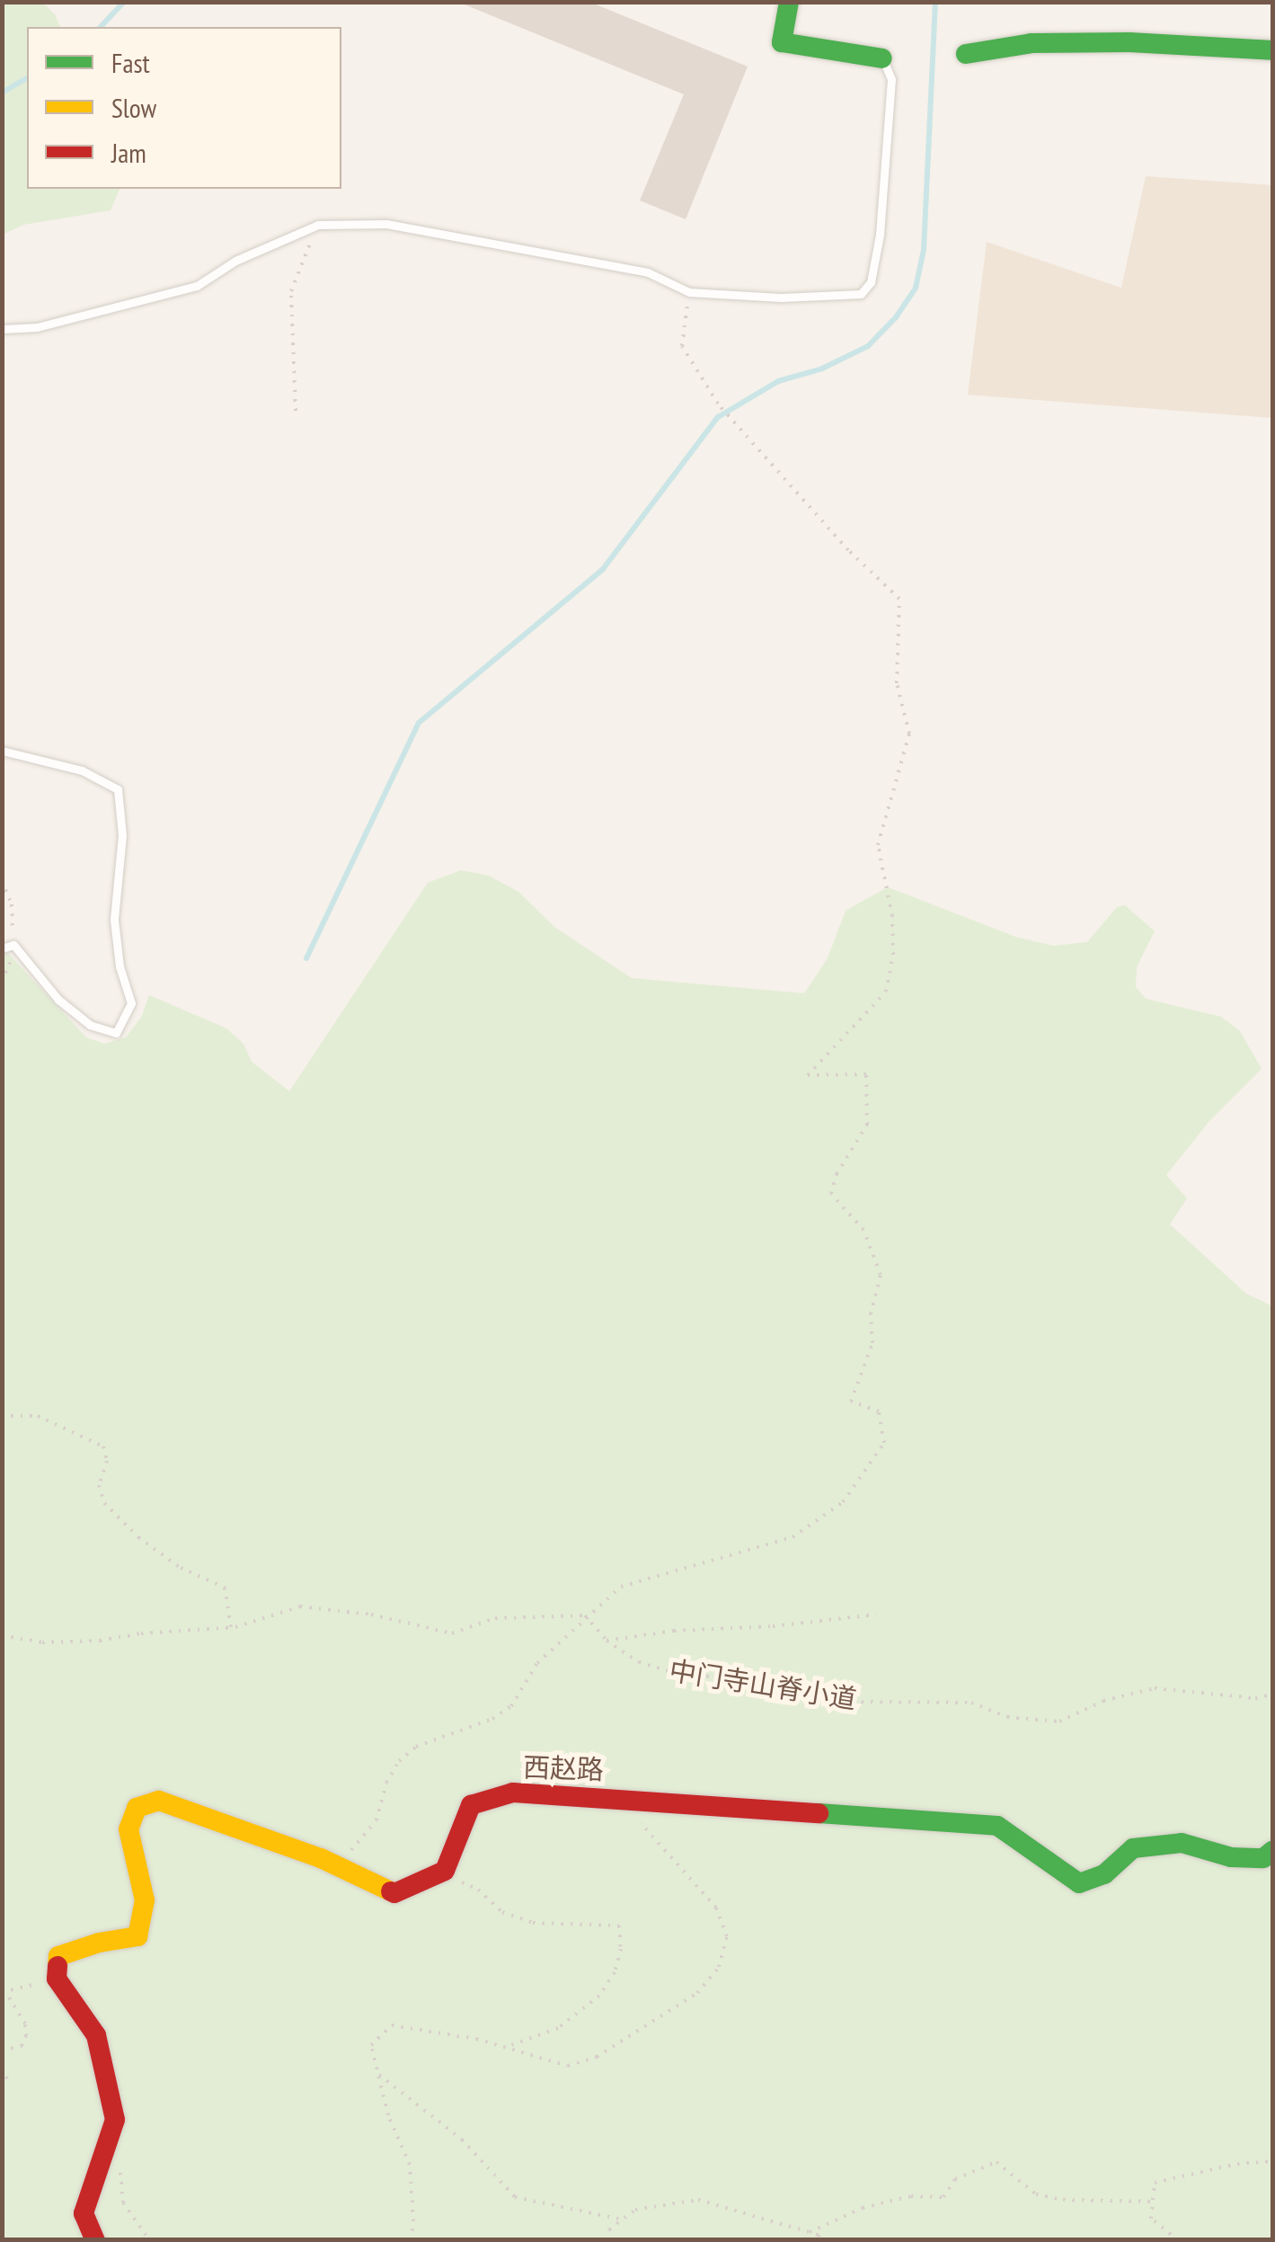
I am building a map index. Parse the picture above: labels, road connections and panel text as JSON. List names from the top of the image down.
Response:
{
  "streets": {
    "street": ["西赵路"],
    "path": ["中门寺山脊小道"]
  },
  "legend": ["Fast", "Slow", "Jam"]
}
